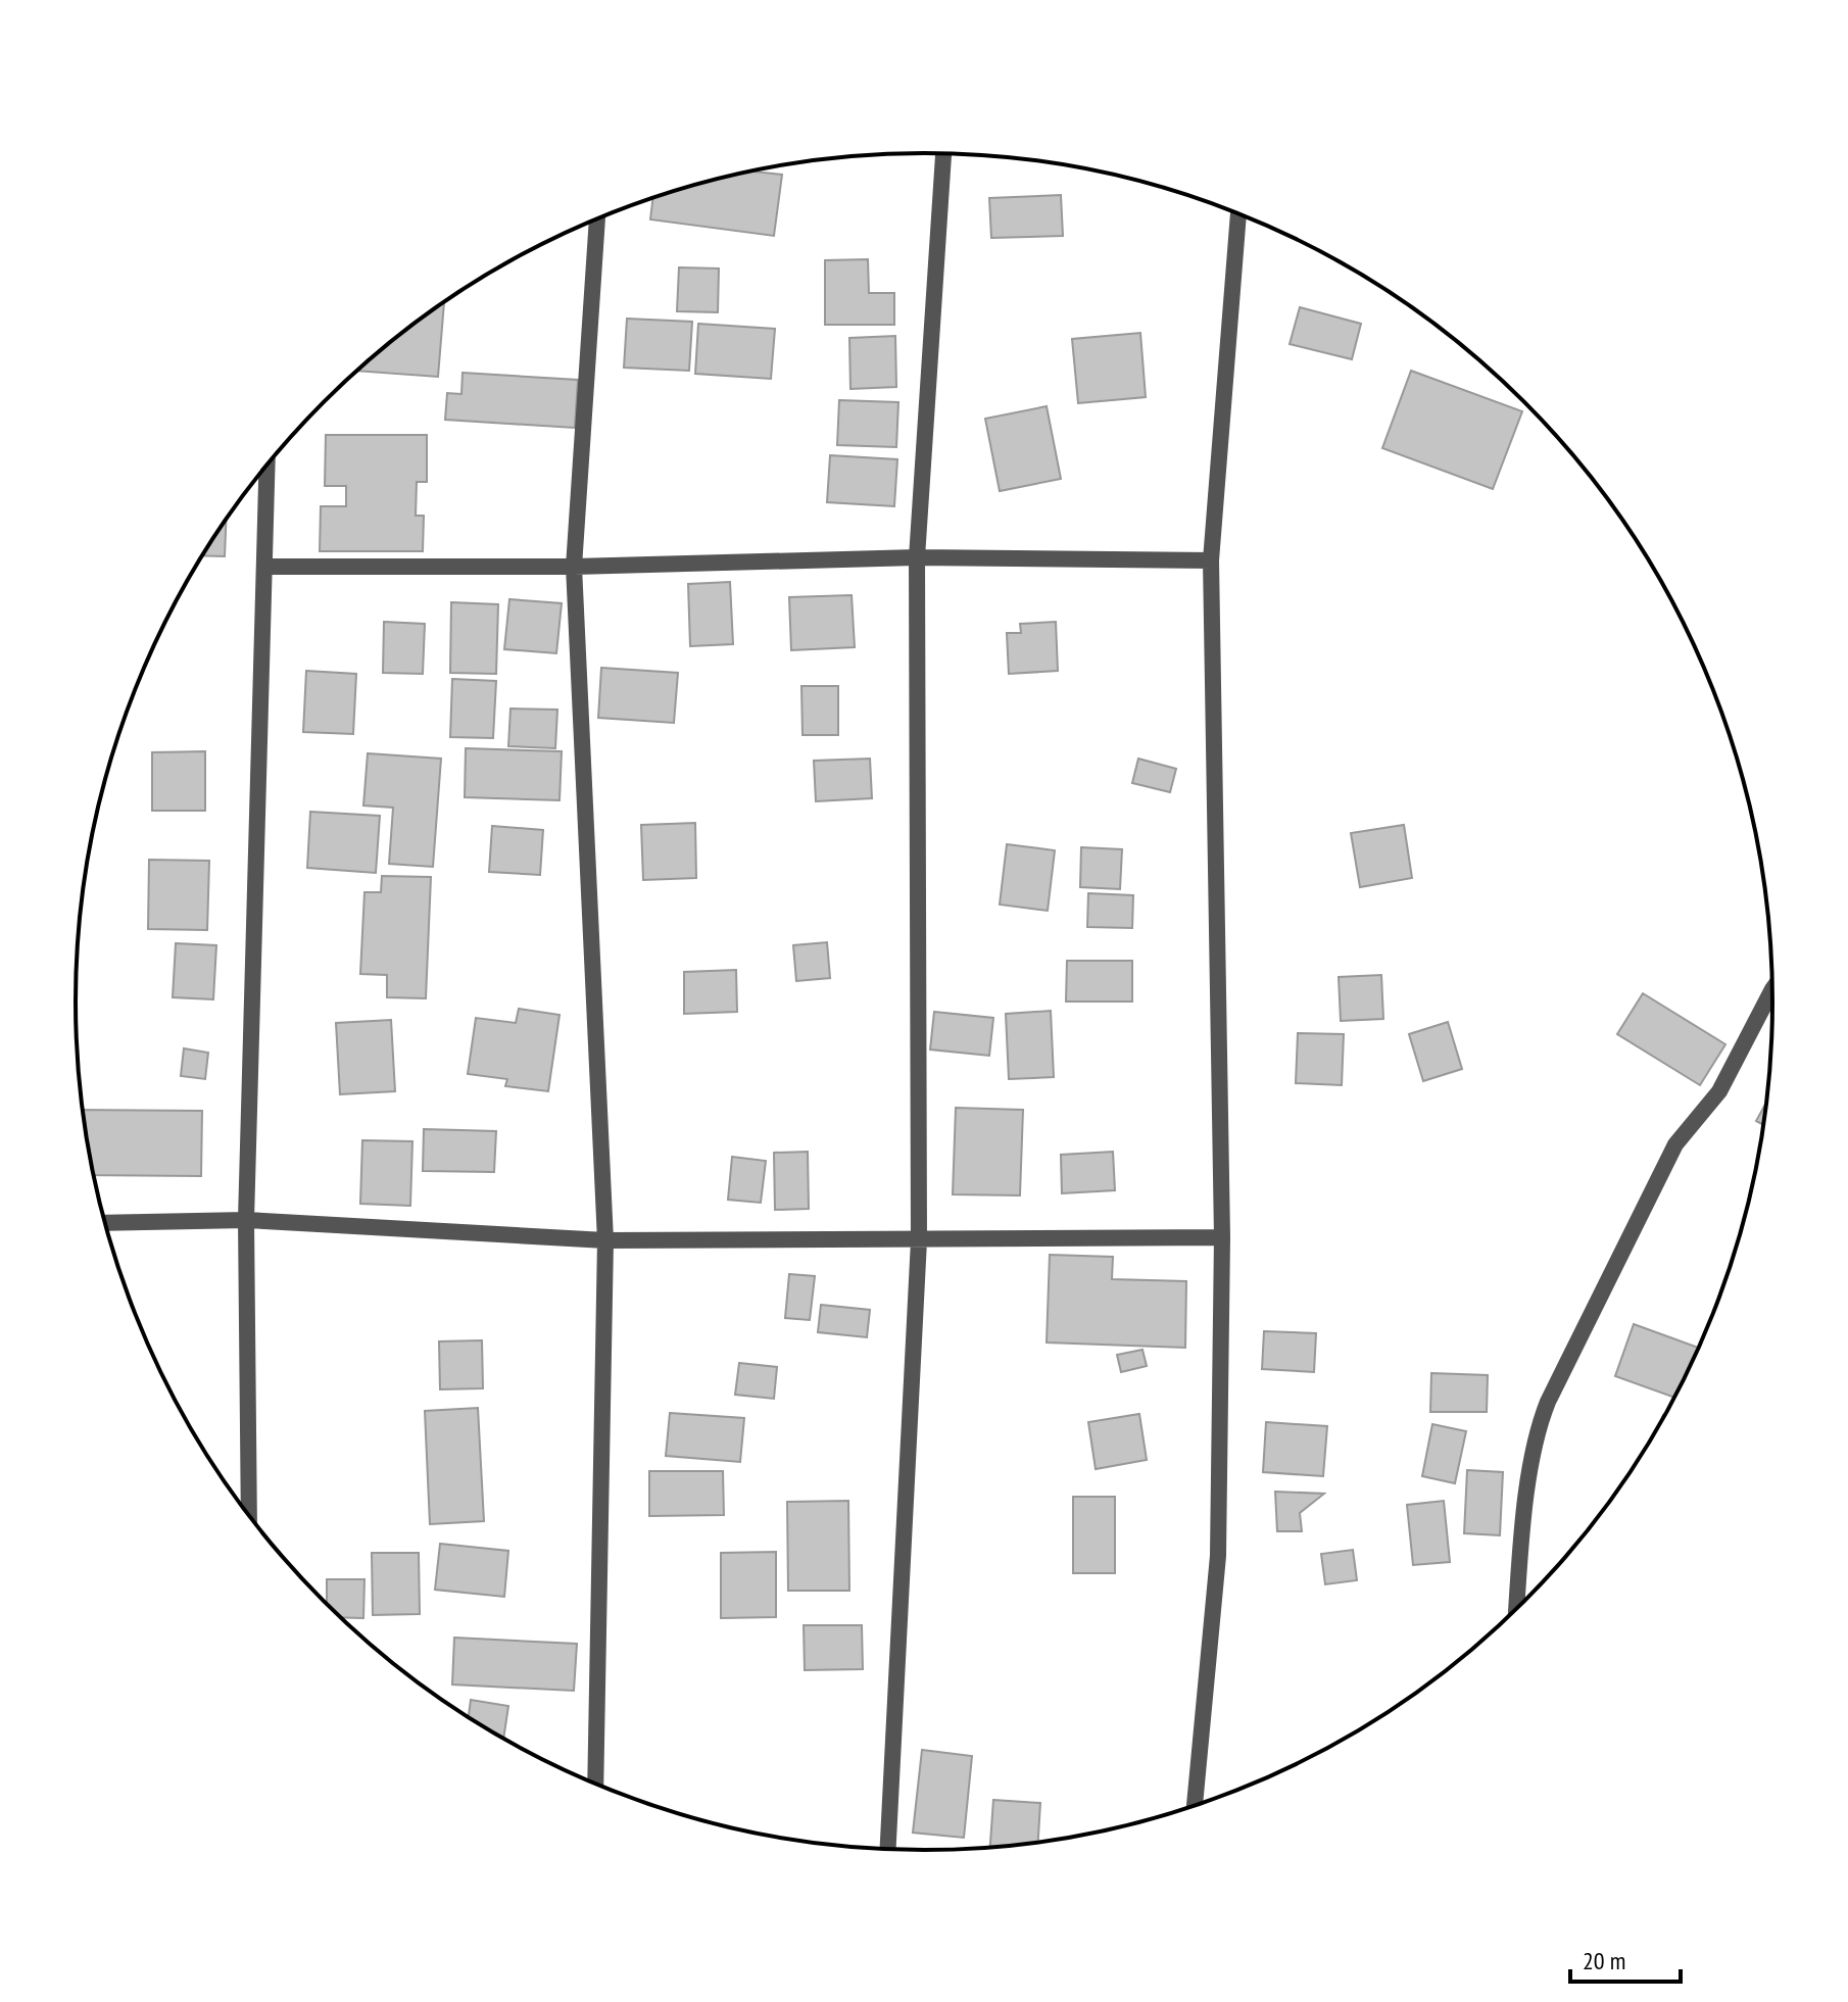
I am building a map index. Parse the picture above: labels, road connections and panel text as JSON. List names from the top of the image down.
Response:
{
  "scale_bar": "20 m"
}
